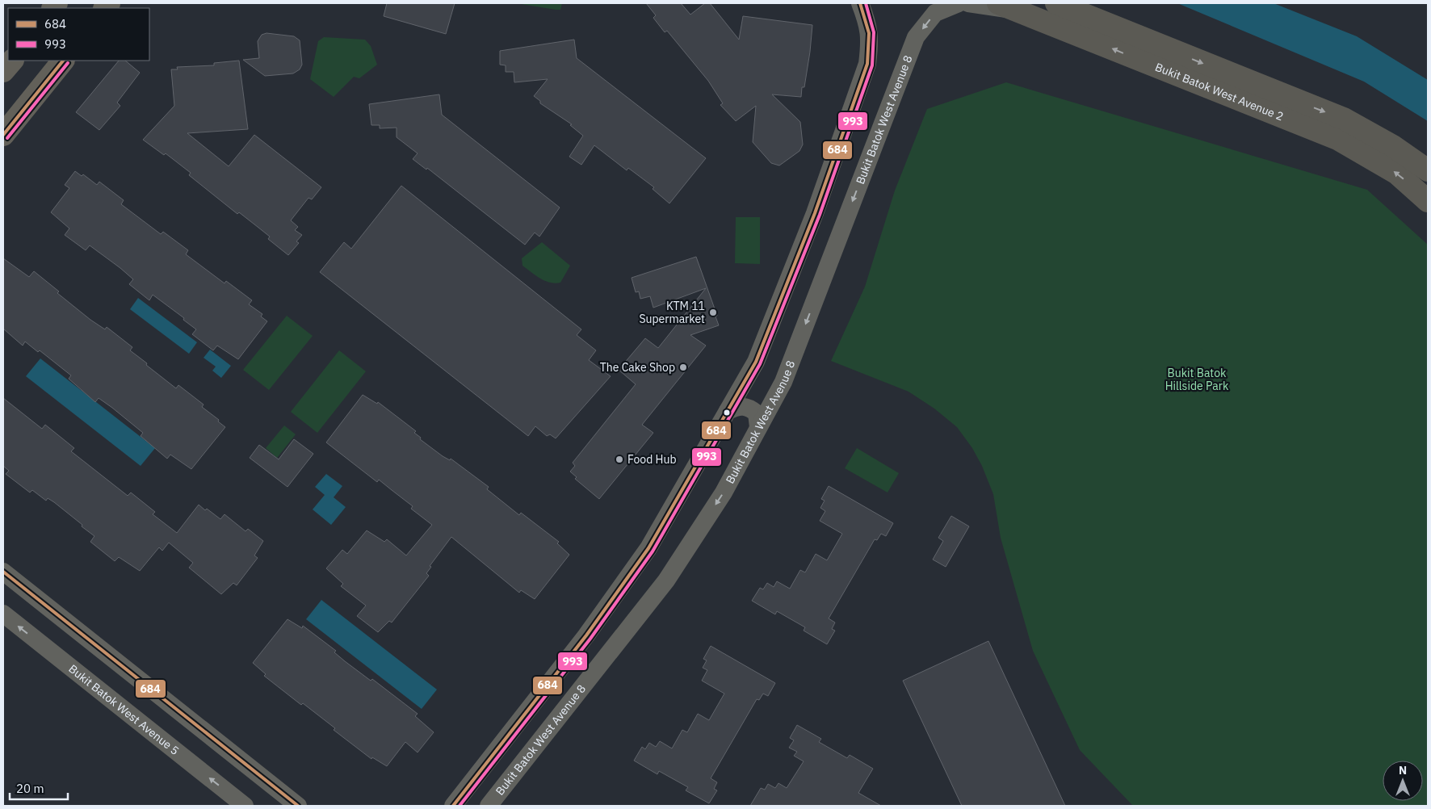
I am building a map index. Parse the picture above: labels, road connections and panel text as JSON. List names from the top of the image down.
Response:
{
  "streets": {
    "main road": ["Bukit Batok West Avenue 2"],
    "street": ["Bukit Batok West Avenue 8", "Bukit Batok West Avenue 5"]
  },
  "parks": ["Bukit Batok Hillside Park"],
  "places": ["KTM 11 Supermarket", "The Cake Shop", "Food Hub"],
  "lines": ["transit line 684", "transit line 993"],
  "legend": ["684", "993"],
  "scale_bar": "20 m",
  "north": "top"
}
